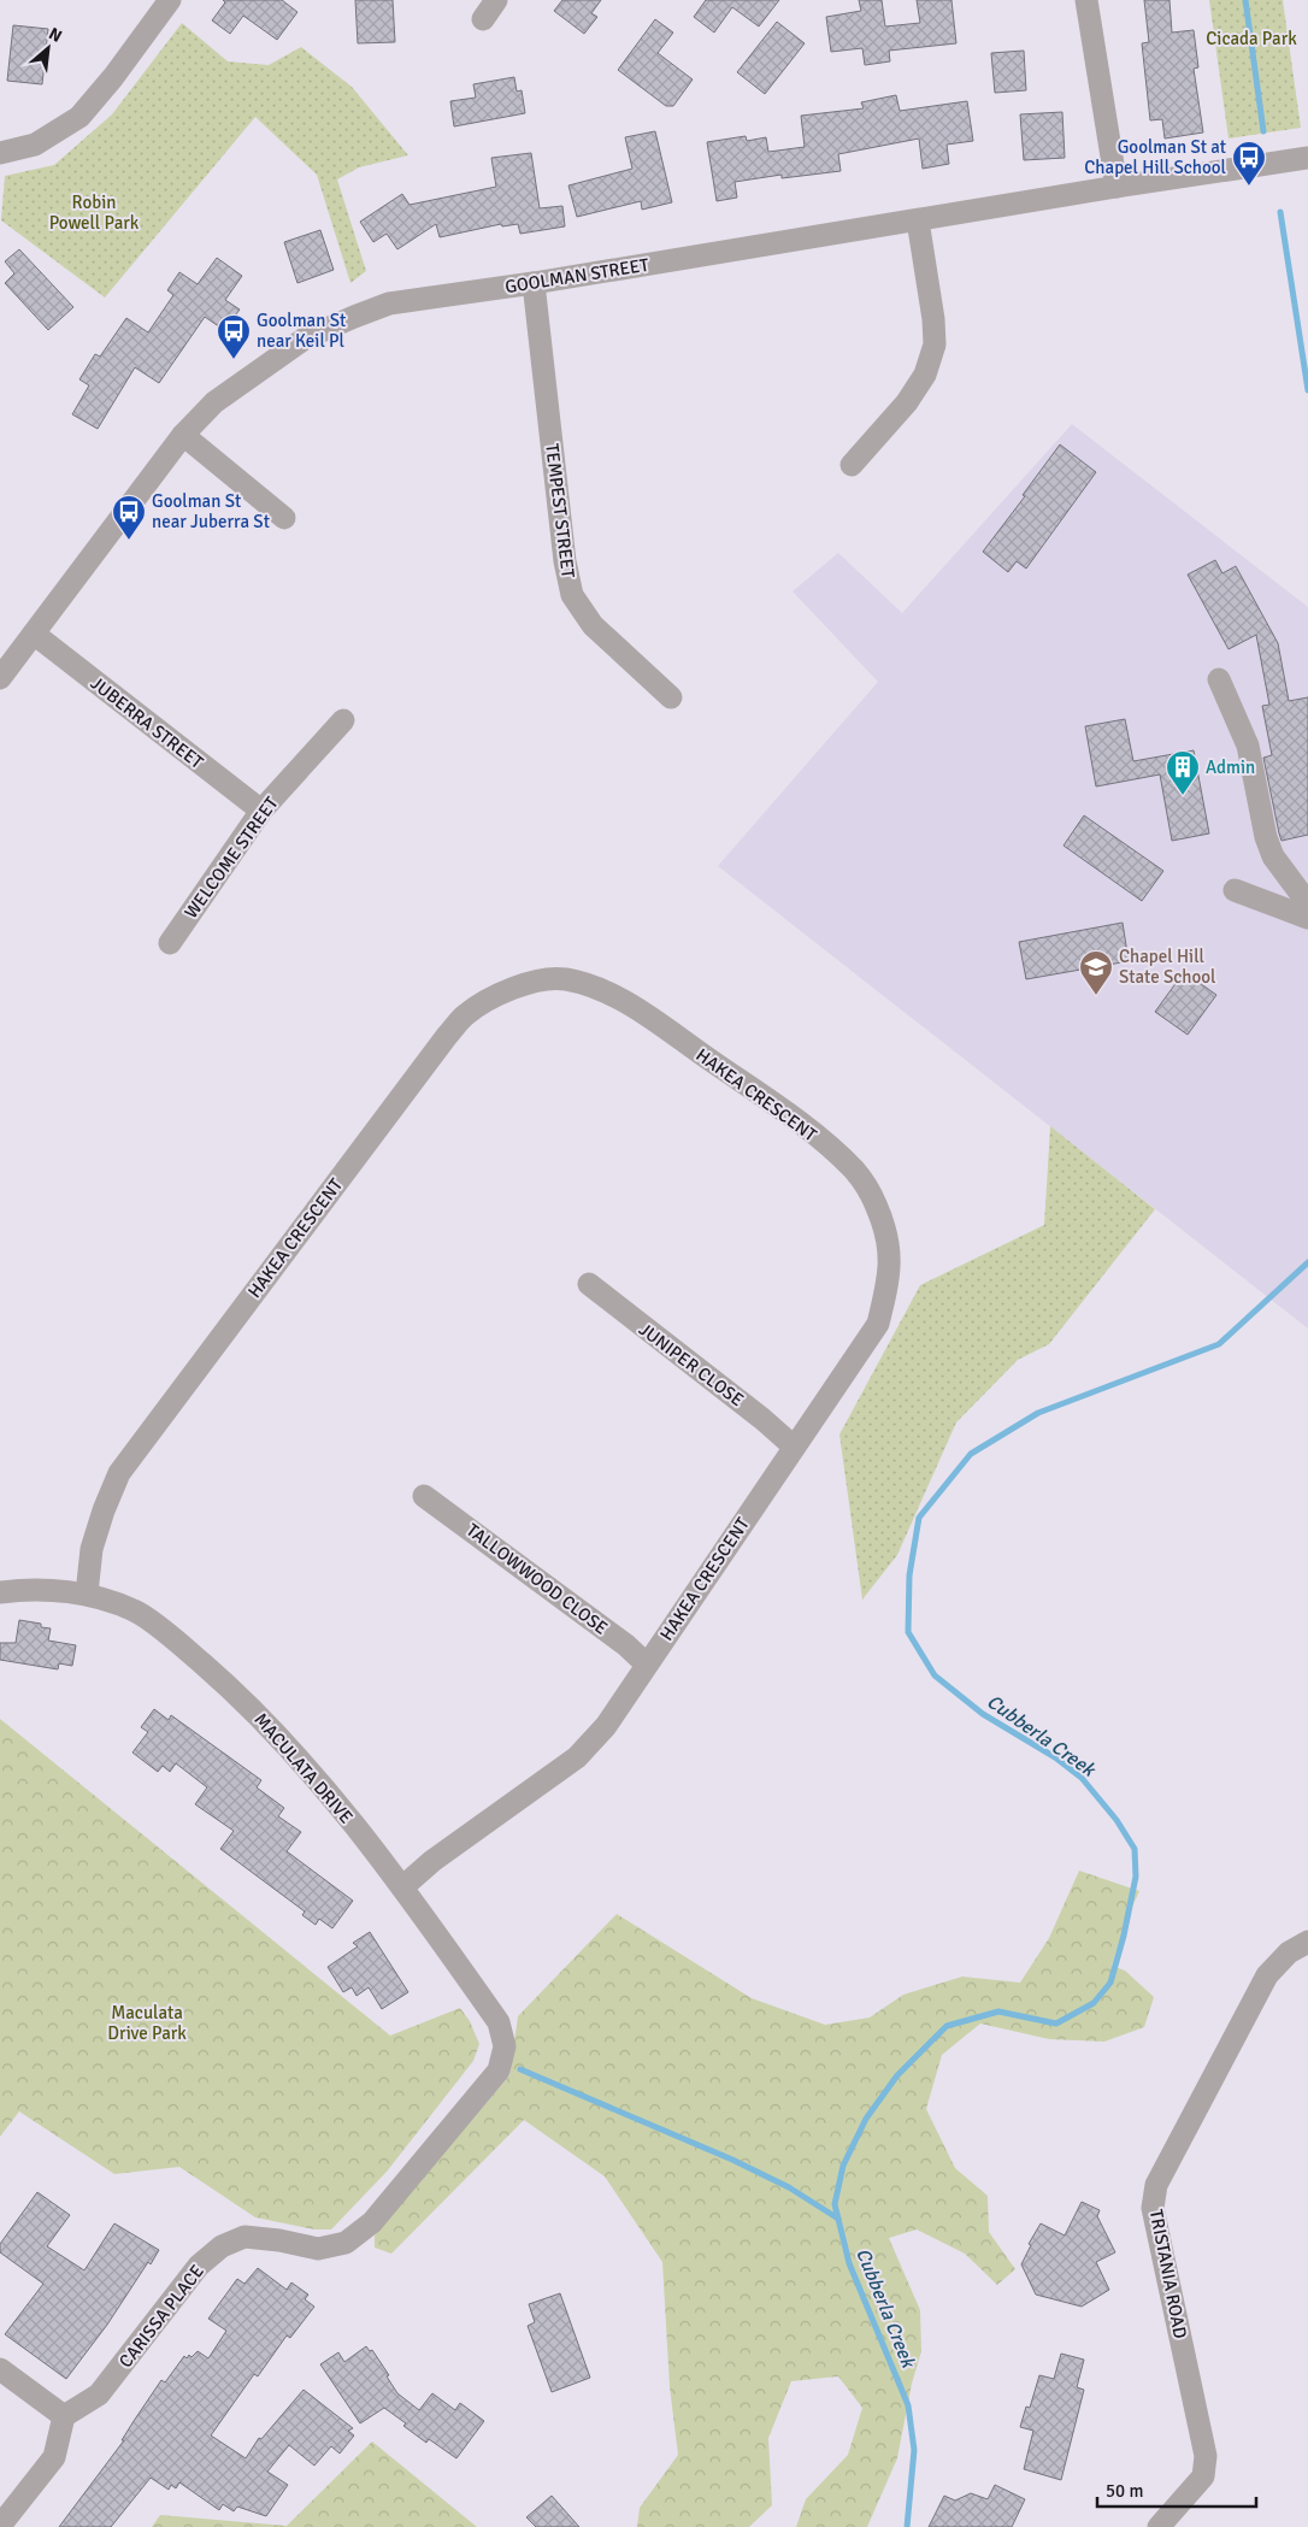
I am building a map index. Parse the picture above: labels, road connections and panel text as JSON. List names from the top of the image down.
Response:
{
  "streets": {
    "street": [
      "GOOLMAN STREET",
      "TEMPEST STREET",
      "JUBERRA STREET",
      "WELCOME STREET",
      "HAKEA CRESCENT",
      "JUNIPER CLOSE",
      "TALLOWWOOD CLOSE",
      "MACULATA DRIVE",
      "TRISTANIA ROAD",
      "CARISSA PLACE"
    ]
  },
  "crossings": [
    ["GOOLMAN STREET", "TEMPEST STREET"],
    ["GOOLMAN STREET", "JUBERRA STREET"],
    ["JUBERRA STREET", "WELCOME STREET"],
    ["HAKEA CRESCENT", "JUNIPER CLOSE"],
    ["HAKEA CRESCENT", "TALLOWWOOD CLOSE"],
    ["HAKEA CRESCENT", "MACULATA DRIVE"],
    ["MACULATA DRIVE", "CARISSA PLACE"]
  ],
  "water": ["Cubberla Creek"],
  "parks": ["Cicada Park", "Robin Powell Park", "Maculata Drive Park"],
  "places": {
    "bus stop": ["Goolman St at Chapel Hill School", "Goolman St near Keil Pl", "Goolman St near Juberra St"],
    "building": ["Admin"],
    "school or university": ["Chapel Hill State School"]
  },
  "scale_bar": "50 m",
  "north": "top right"
}
